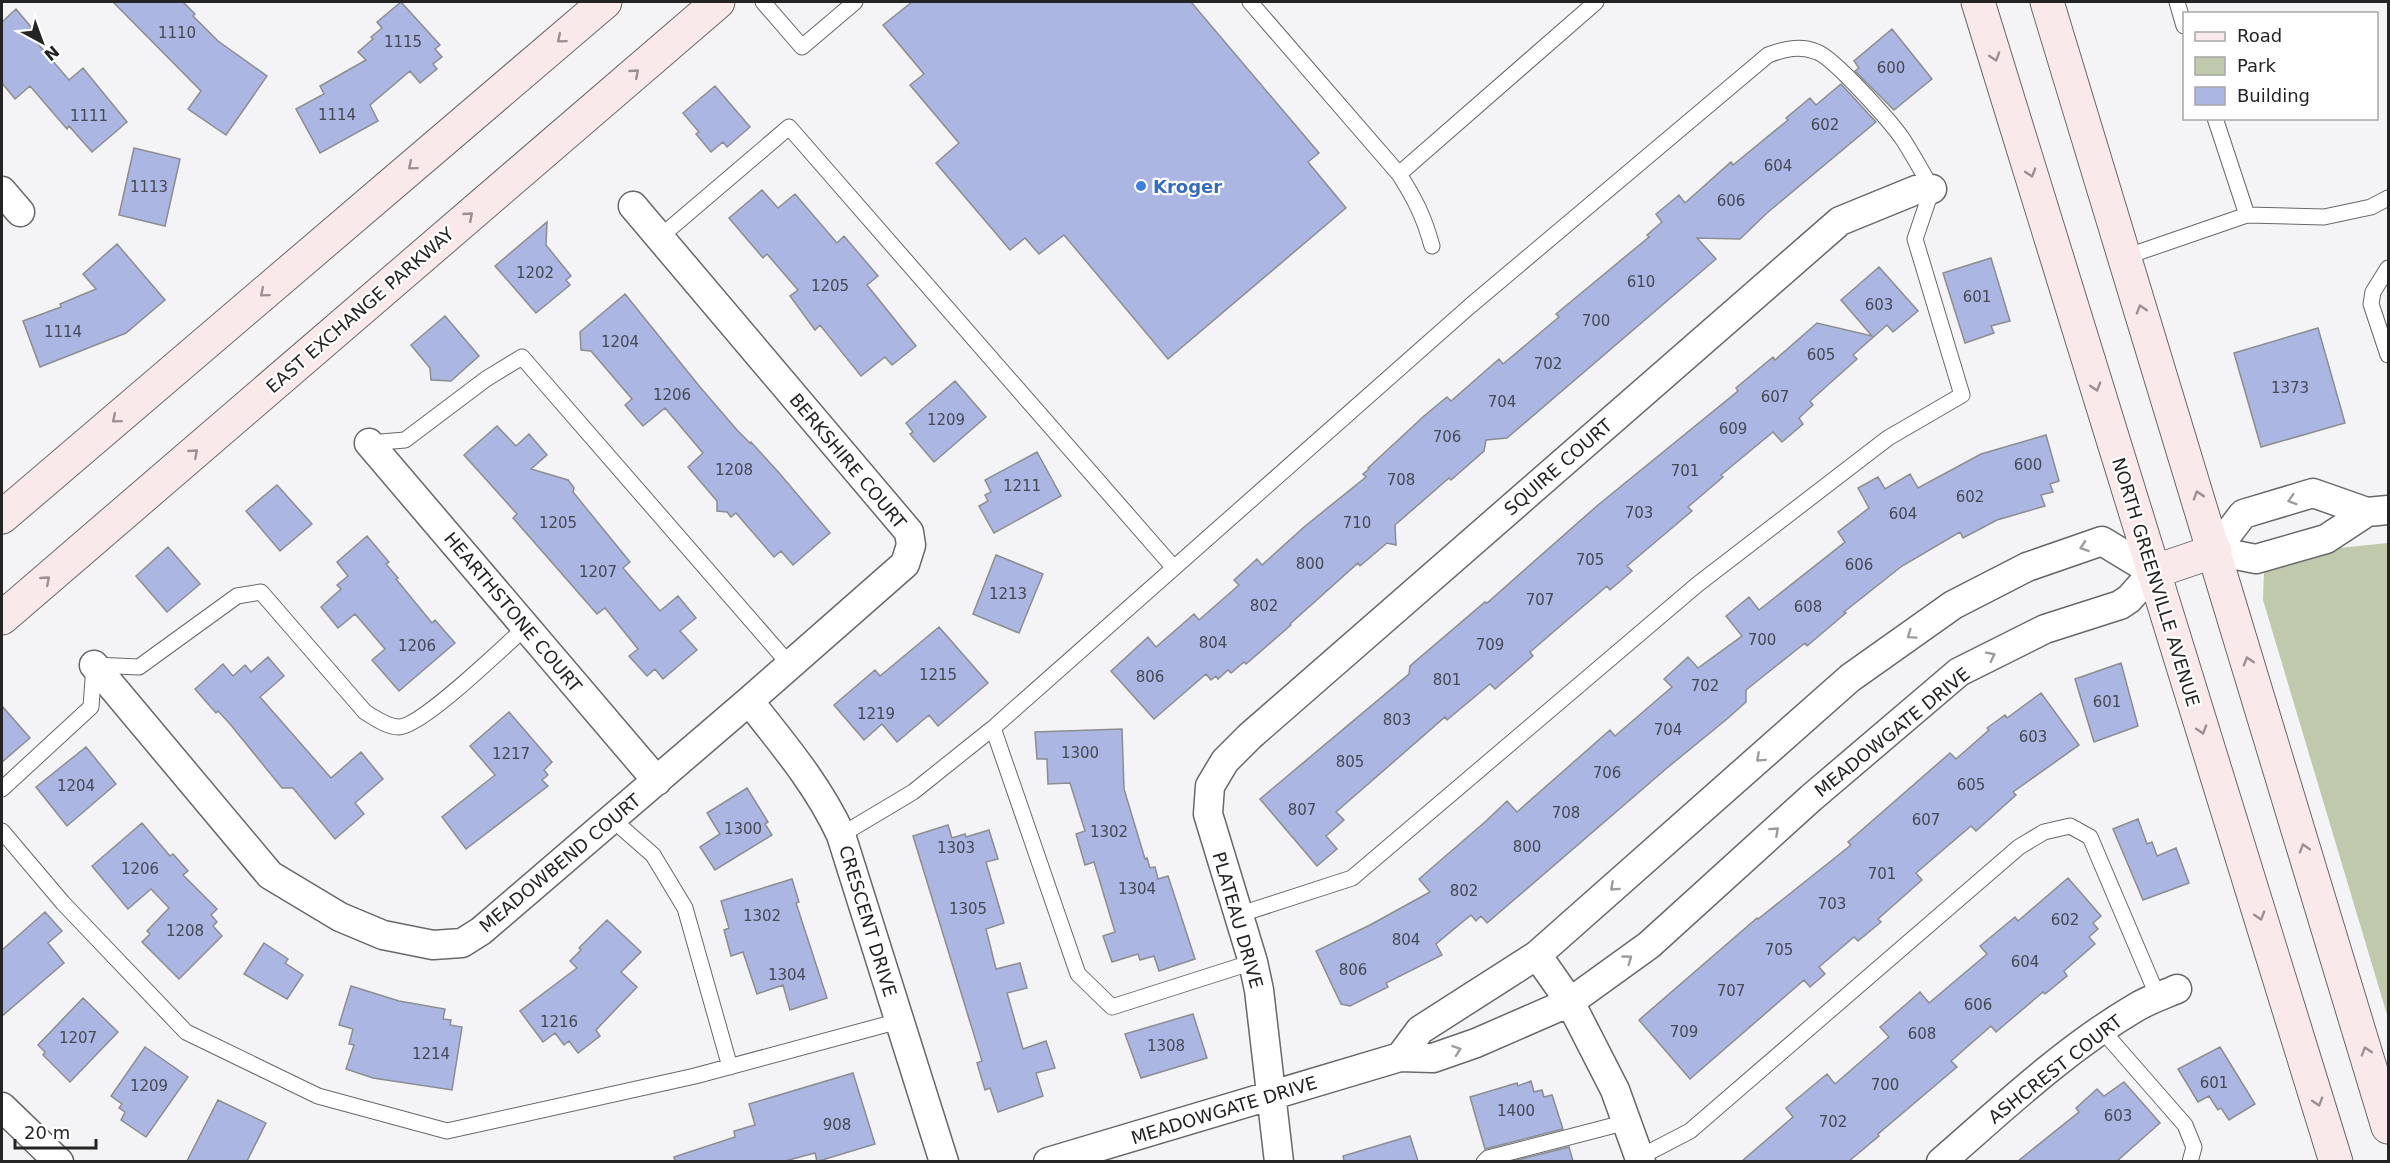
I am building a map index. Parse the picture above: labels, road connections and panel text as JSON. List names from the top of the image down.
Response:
{
  "streets": {
    "main road": ["EAST EXCHANGE PARKWAY", "NORTH GREENVILLE AVENUE"],
    "street": [
      "BERKSHIRE COURT",
      "SQUIRE COURT",
      "HEARTHSTONE COURT",
      "MEADOWGATE DRIVE",
      "MEADOWBEND COURT",
      "PLATEAU DRIVE",
      "CRESCENT DRIVE",
      "ASHCREST COURT"
    ]
  },
  "crossings": [
    ["BERKSHIRE COURT", "MEADOWBEND COURT"],
    ["BERKSHIRE COURT", "CRESCENT DRIVE"],
    ["SQUIRE COURT", "PLATEAU DRIVE"],
    ["NORTH GREENVILLE AVENUE", "MEADOWGATE DRIVE"],
    ["HEARTHSTONE COURT", "MEADOWBEND COURT"],
    ["MEADOWGATE DRIVE", "PLATEAU DRIVE"],
    ["MEADOWBEND COURT", "CRESCENT DRIVE"]
  ],
  "places": ["Kroger"],
  "house_numbers": [
    "1110",
    "1115",
    "600",
    "1114",
    "1111",
    "602",
    "604",
    "1113",
    "606",
    "1202",
    "610",
    "1205",
    "601",
    "603",
    "700",
    "1114",
    "1204",
    "605",
    "702",
    "1373",
    "1206",
    "607",
    "704",
    "1209",
    "609",
    "706",
    "600",
    "1208",
    "701",
    "708",
    "1211",
    "602",
    "703",
    "604",
    "1205",
    "710",
    "705",
    "800",
    "606",
    "1207",
    "1213",
    "707",
    "802",
    "608",
    "700",
    "804",
    "709",
    "1206",
    "1215",
    "806",
    "801",
    "702",
    "601",
    "1219",
    "803",
    "704",
    "603",
    "1300",
    "1217",
    "805",
    "706",
    "605",
    "1204",
    "807",
    "708",
    "607",
    "1300",
    "1302",
    "800",
    "1303",
    "1206",
    "701",
    "1304",
    "802",
    "703",
    "1305",
    "1302",
    "602",
    "1208",
    "804",
    "705",
    "604",
    "806",
    "1304",
    "707",
    "606",
    "1216",
    "709",
    "608",
    "1207",
    "1308",
    "1214",
    "601",
    "700",
    "1209",
    "1400",
    "603",
    "702",
    "908"
  ],
  "legend": ["Road", "Park", "Building"],
  "scale_bar": "20 m",
  "north": "bottom right"
}
